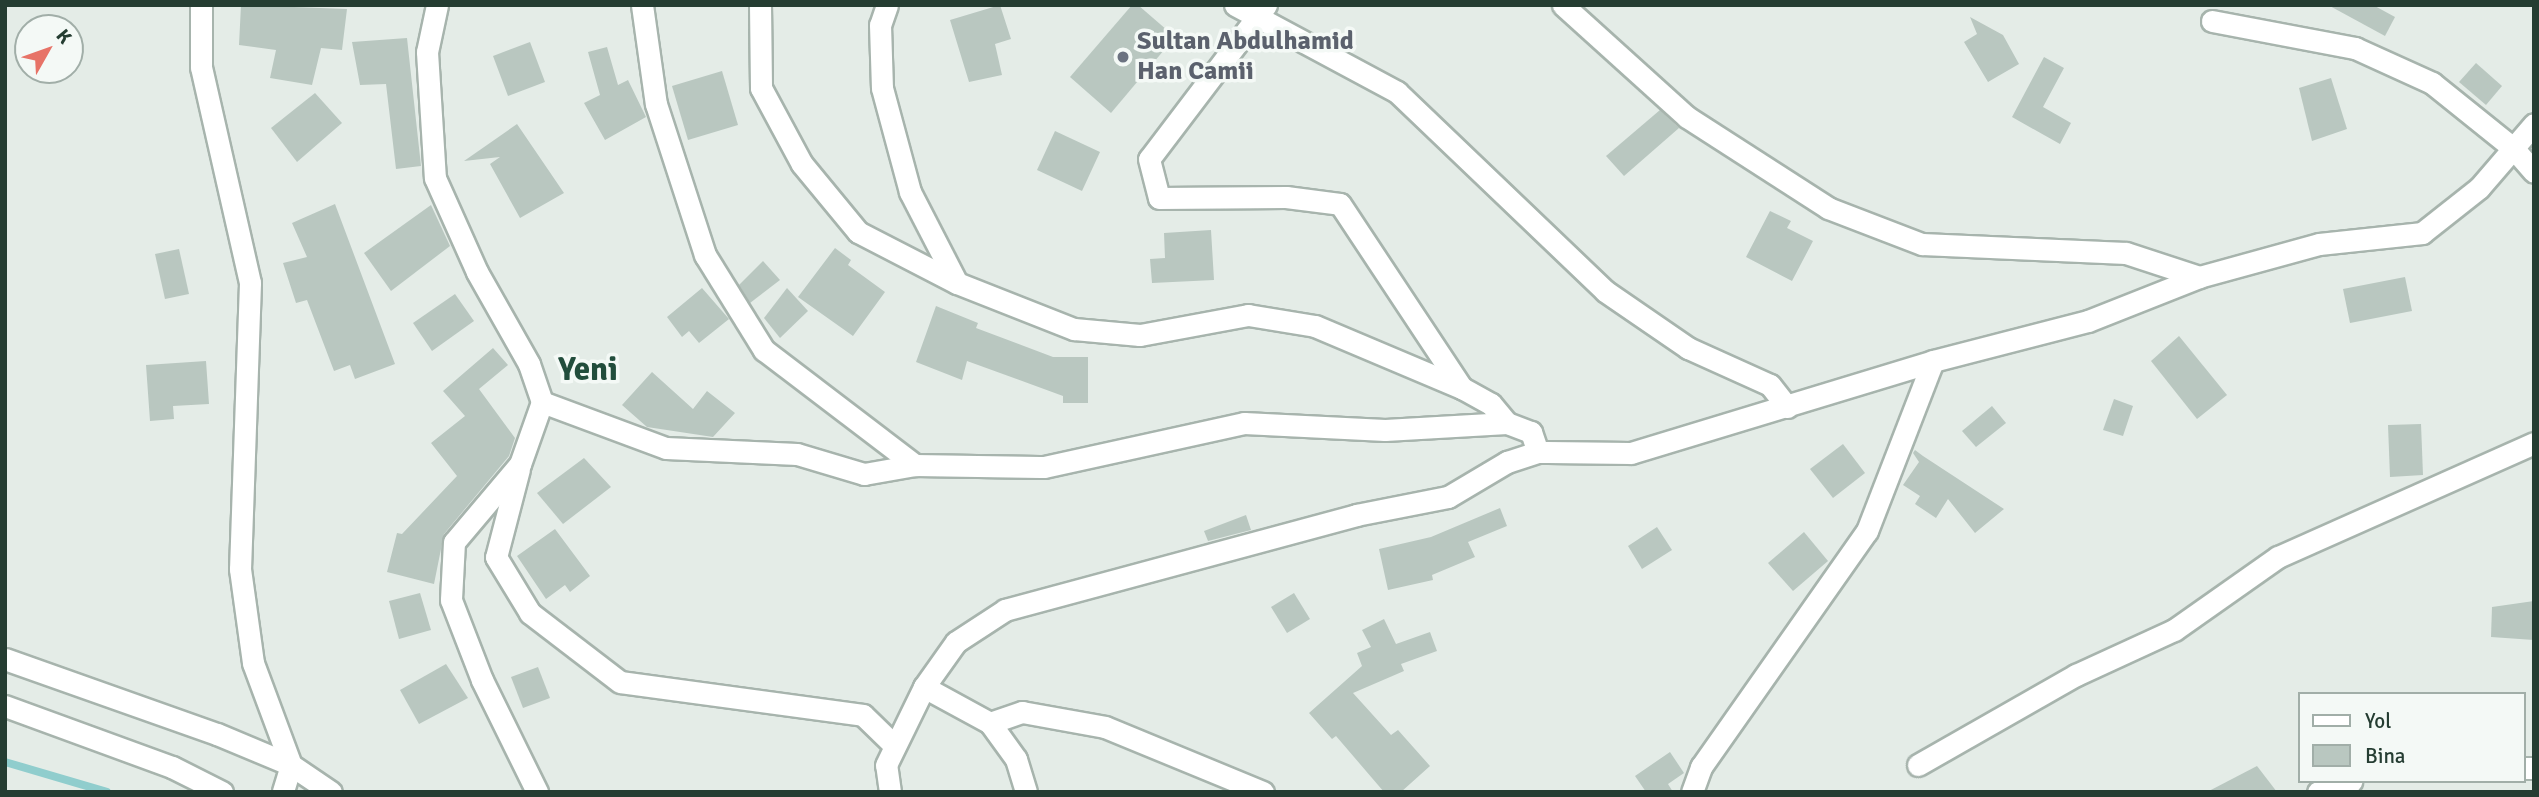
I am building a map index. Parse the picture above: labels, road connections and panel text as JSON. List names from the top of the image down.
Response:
{
  "districts": ["Yeni"],
  "places": ["Sultan Abdulhamid Han Camii"],
  "legend": ["Yol", "Bina"],
  "north": "top right"
}
